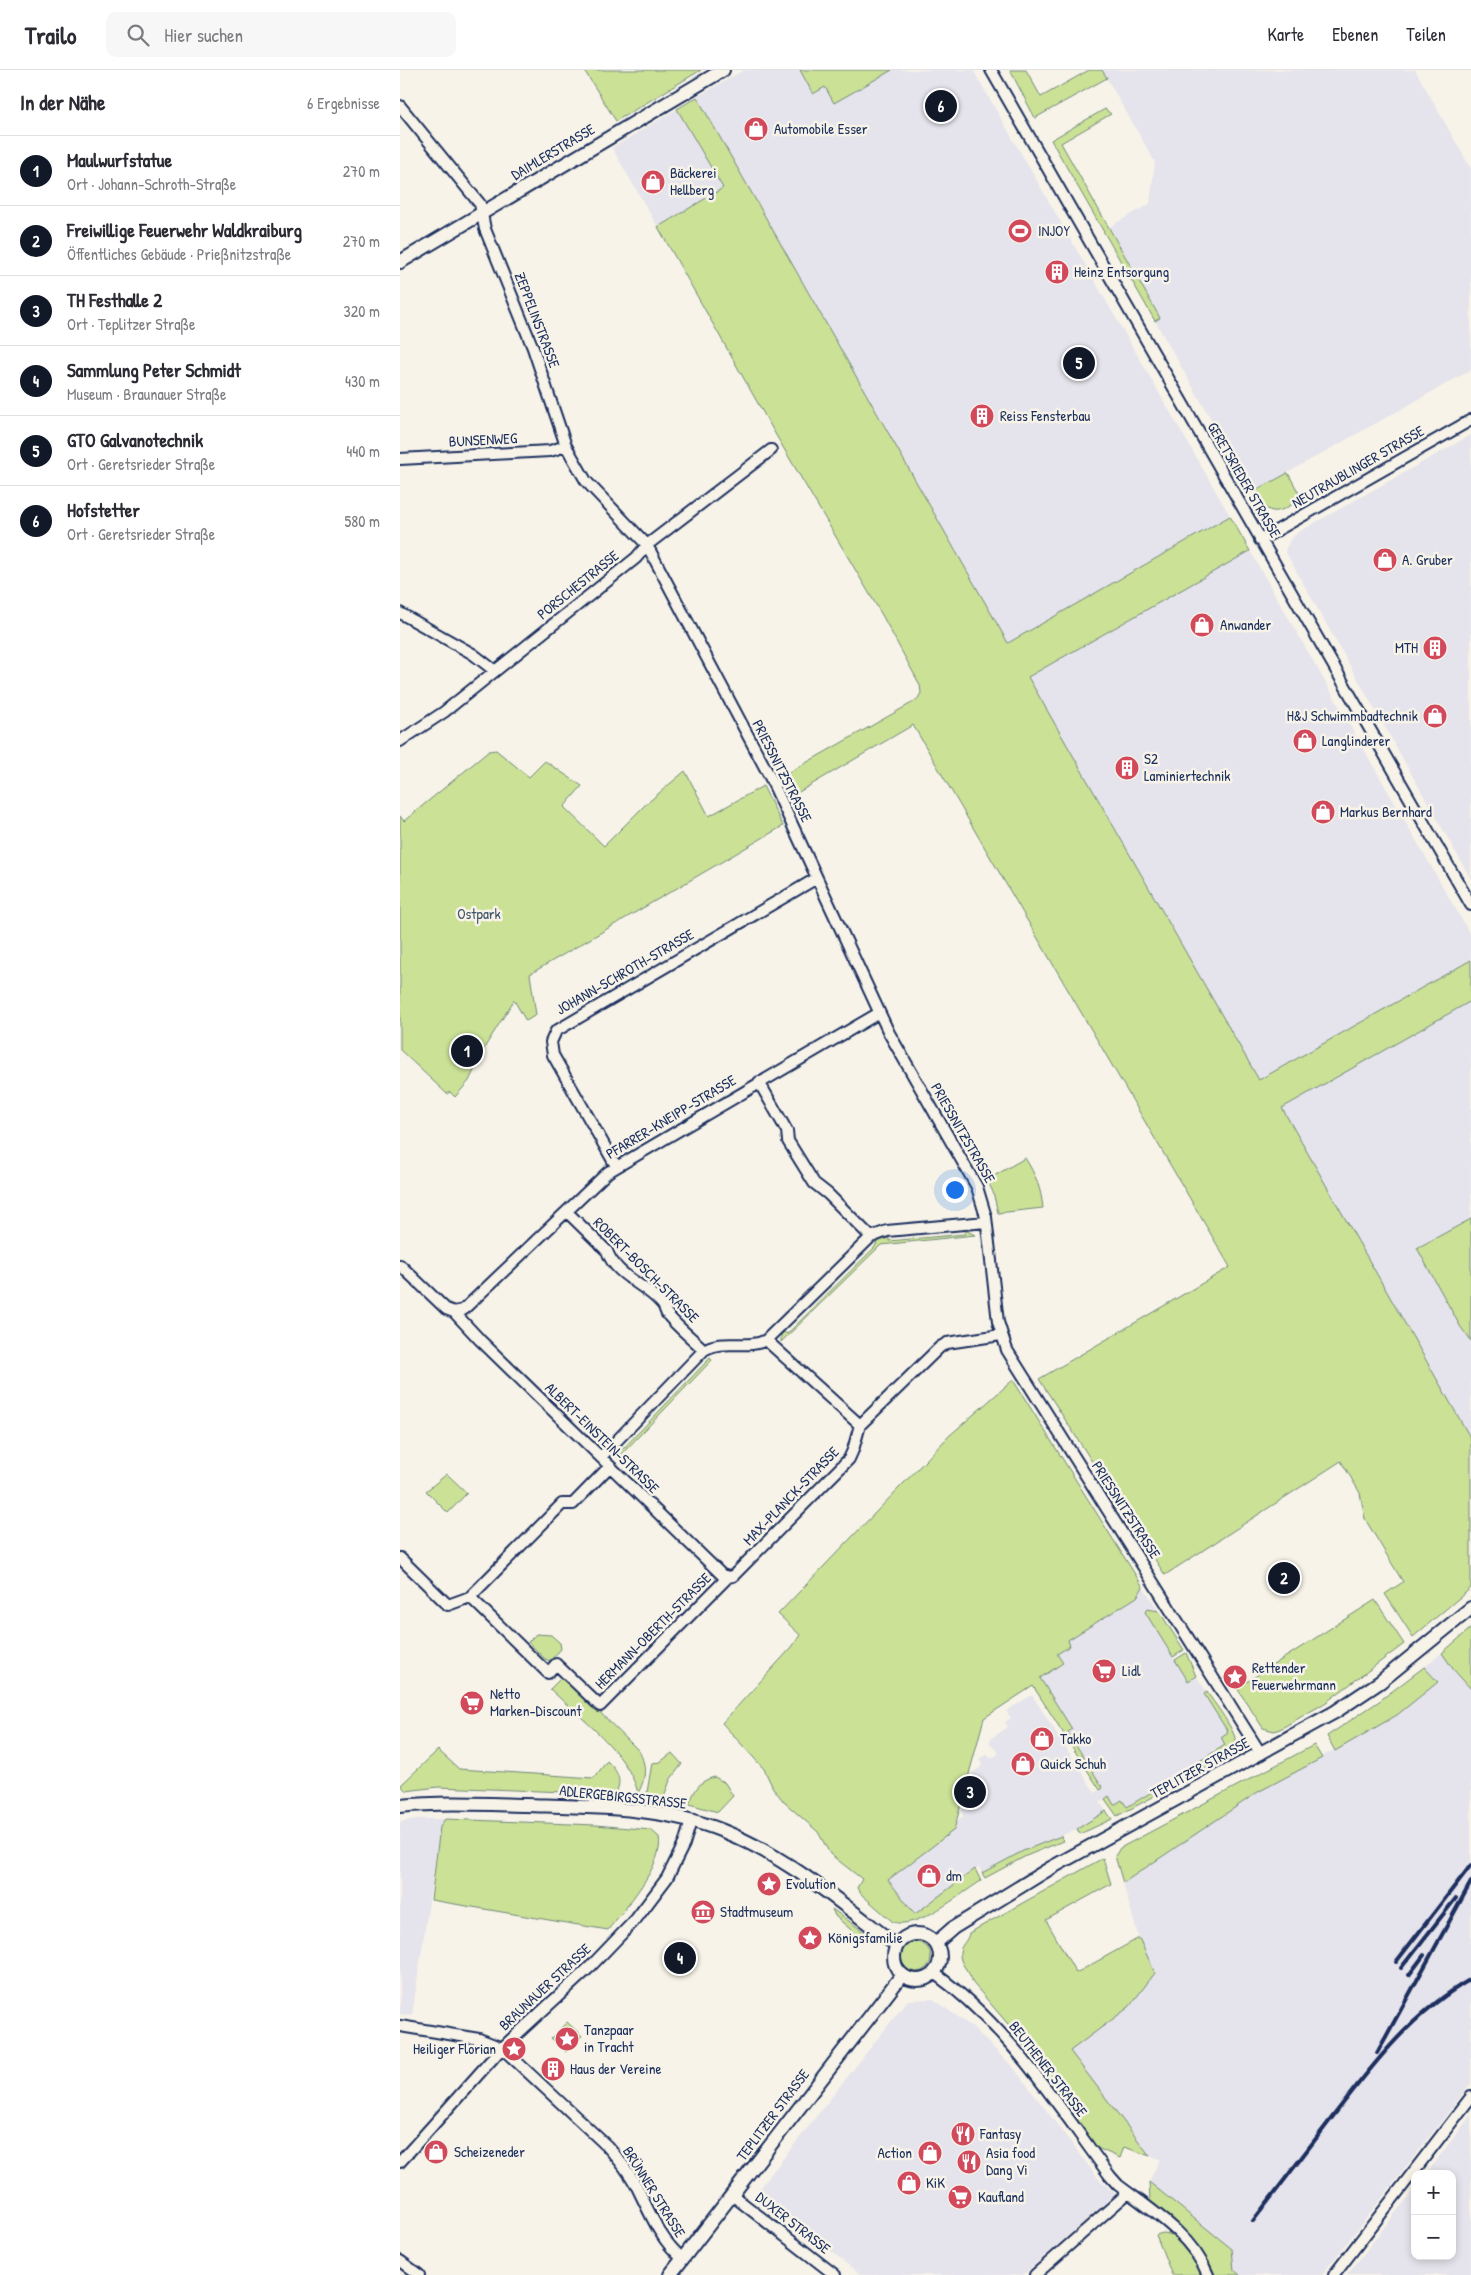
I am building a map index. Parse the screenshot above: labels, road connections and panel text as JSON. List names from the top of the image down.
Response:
{
  "streets": {
    "street": [
      "DAIMLERSTRASSE",
      "ZEPPELINSTRASSE",
      "BUNSENWEG",
      "NEUTRAUBLINGER STRASSE",
      "GERETSRIEDER STRASSE",
      "PORSCHESTRASSE",
      "PRIESSNITZSTRASSE",
      "JOHANN-SCHROTH-STRASSE",
      "PFARRER-KNEIPP-STRASSE",
      "ROBERT-BOSCH-STRASSE",
      "ALBERT-EINSTEIN-STRASSE",
      "MAX-PLANCK-STRASSE",
      "HERMANN-OBERTH-STRASSE",
      "TEPLITZER STRASSE",
      "ADLERGEBIRGSSTRASSE",
      "BRAUNAUER STRASSE",
      "BEUTHENER STRASSE",
      "BRÜNNER STRASSE",
      "DUXER STRASSE"
    ]
  },
  "crossings": [
    ["DAIMLERSTRASSE", "ZEPPELINSTRASSE"],
    ["ZEPPELINSTRASSE", "BUNSENWEG"],
    ["ZEPPELINSTRASSE", "PORSCHESTRASSE"],
    ["ZEPPELINSTRASSE", "PRIESSNITZSTRASSE"],
    ["NEUTRAUBLINGER STRASSE", "GERETSRIEDER STRASSE"],
    ["PORSCHESTRASSE", "PRIESSNITZSTRASSE"],
    ["PRIESSNITZSTRASSE", "JOHANN-SCHROTH-STRASSE"],
    ["PRIESSNITZSTRASSE", "PFARRER-KNEIPP-STRASSE"],
    ["PRIESSNITZSTRASSE", "TEPLITZER STRASSE"],
    ["JOHANN-SCHROTH-STRASSE", "PFARRER-KNEIPP-STRASSE"],
    ["PFARRER-KNEIPP-STRASSE", "ROBERT-BOSCH-STRASSE"],
    ["PFARRER-KNEIPP-STRASSE", "ALBERT-EINSTEIN-STRASSE"],
    ["ALBERT-EINSTEIN-STRASSE", "MAX-PLANCK-STRASSE"],
    ["ALBERT-EINSTEIN-STRASSE", "HERMANN-OBERTH-STRASSE"],
    ["MAX-PLANCK-STRASSE", "HERMANN-OBERTH-STRASSE"],
    ["TEPLITZER STRASSE", "ADLERGEBIRGSSTRASSE"],
    ["TEPLITZER STRASSE", "BEUTHENER STRASSE"],
    ["TEPLITZER STRASSE", "BRÜNNER STRASSE"],
    ["TEPLITZER STRASSE", "DUXER STRASSE"],
    ["ADLERGEBIRGSSTRASSE", "BRAUNAUER STRASSE"],
    ["ADLERGEBIRGSSTRASSE", "BEUTHENER STRASSE"],
    ["BRAUNAUER STRASSE", "BRÜNNER STRASSE"]
  ],
  "parks": ["Ostpark"],
  "places": {
    "shop": [
      "Automobile Esser",
      "Bäckerei Hellberg",
      "A. Gruber",
      "Anwander",
      "H&J Schwimmbadtechnik",
      "Langlinderer",
      "Markus Bernhard",
      "Takko",
      "Quick Schuh",
      "dm",
      "Scheizeneder",
      "Action",
      "KiK"
    ],
    "sports": ["INJOY"],
    "building": [
      "Heinz Entsorgung",
      "Reiss Fensterbau",
      "MTH",
      "S2 Laminiertechnik",
      "Haus der Vereine"
    ],
    "supermarket": ["Lidl", "Netto Marken-Discount", "Kaufland"],
    "place": [
      "Rettender Feuerwehrmann",
      "Evolution",
      "Königsfamilie",
      "Tanzpaar in Tracht",
      "Heiliger Florian"
    ],
    "museum": ["Stadtmuseum"],
    "restaurant": ["Fantasy", "Asia food Dang Vi"]
  },
  "page": {
    "header": "Trailo",
    "search": "Hier suchen",
    "nav": ["Karte", "Ebenen", "Teilen"],
    "heading": ["In der Nähe", "6 Ergebnisse"],
    "pins": [
      "6",
      "5",
      "1",
      "2",
      "3",
      "4"
    ],
    "list": [
      {
        "mark": "1",
        "name": "Maulwurfstatue",
        "note": "Ort · Johann-Schroth-Straße",
        "value": "270 m"
      },
      {
        "mark": "2",
        "name": "Freiwillige Feuerwehr Waldkraiburg",
        "note": "Öffentliches Gebäude · Prießnitzstraße",
        "value": "270 m"
      },
      {
        "mark": "3",
        "name": "TH Festhalle 2",
        "note": "Ort · Teplitzer Straße",
        "value": "320 m"
      },
      {
        "mark": "4",
        "name": "Sammlung Peter Schmidt",
        "note": "Museum · Braunauer Straße",
        "value": "430 m"
      },
      {
        "mark": "5",
        "name": "GTO Galvanotechnik",
        "note": "Ort · Geretsrieder Straße",
        "value": "440 m"
      },
      {
        "mark": "6",
        "name": "Hofstetter",
        "note": "Ort · Geretsrieder Straße",
        "value": "580 m"
      }
    ],
    "map_buttons": ["+", "−"]
  }
}
